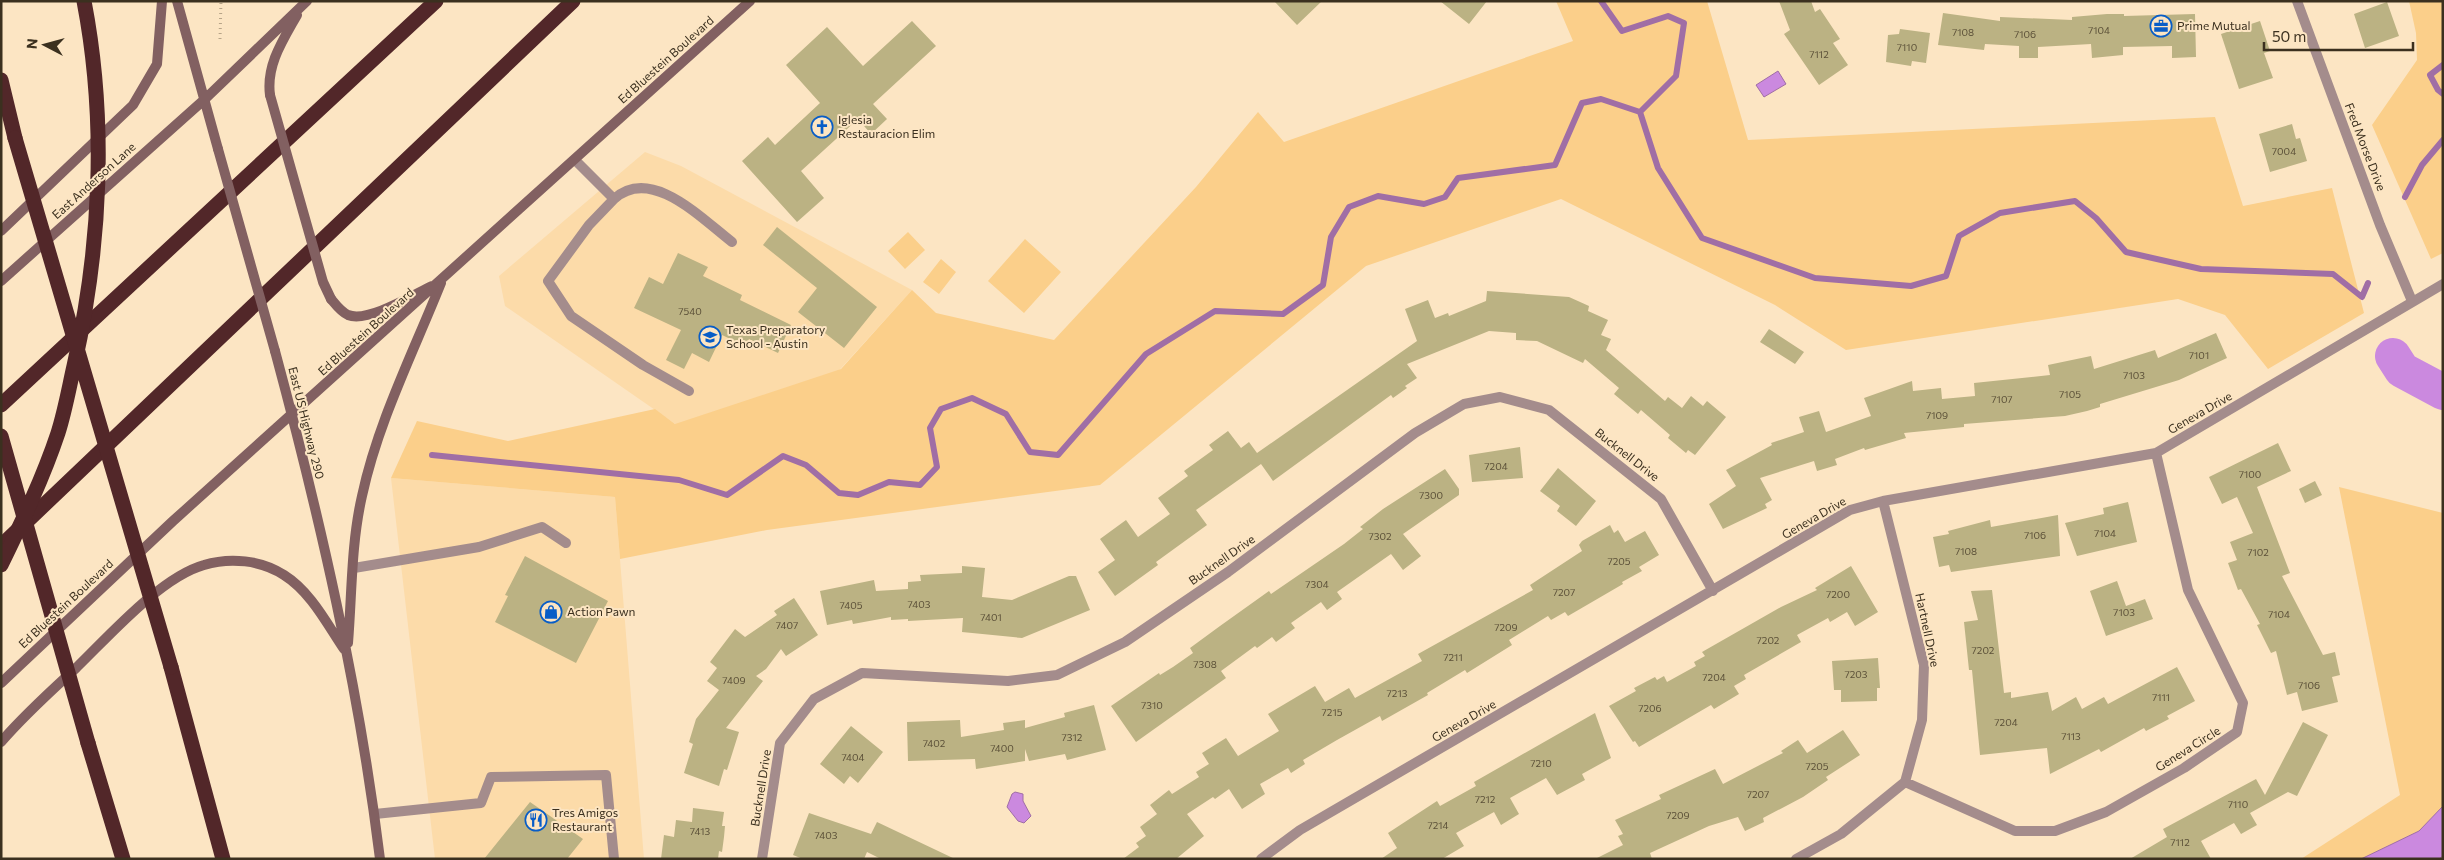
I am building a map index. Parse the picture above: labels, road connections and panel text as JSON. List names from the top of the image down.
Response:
{
  "streets": {
    "main road": ["Ed Bluestein Boulevard", "East Anderson Lane", "East US Highway 290"],
    "street": [
      "Fred Morse Drive",
      "Geneva Drive",
      "Bucknell Drive",
      "Hartnell Drive",
      "Geneva Circle"
    ]
  },
  "crossings": [
    ["Ed Bluestein Boulevard", "East US Highway 290"],
    ["Fred Morse Drive", "Geneva Drive"],
    ["East Anderson Lane", "East US Highway 290"],
    ["Geneva Drive", "Bucknell Drive"],
    ["Geneva Drive", "Hartnell Drive"],
    ["Geneva Drive", "Geneva Circle"],
    ["Hartnell Drive", "Geneva Circle"]
  ],
  "places": {
    "office": ["Prime Mutual"],
    "church": ["Iglesia Restauracion Elim"],
    "school or university": ["Texas Preparatory School - Austin"],
    "shop": ["Action Pawn"],
    "restaurant": ["Tres Amigos Restaurant"]
  },
  "house_numbers": [
    "7104",
    "7108",
    "7106",
    "7110",
    "7112",
    "7004",
    "7540",
    "7101",
    "7103",
    "7105",
    "7107",
    "7109",
    "7204",
    "7100",
    "7300",
    "7104",
    "7106",
    "7302",
    "7108",
    "7102",
    "7205",
    "7304",
    "7207",
    "7200",
    "7403",
    "7405",
    "7103",
    "7104",
    "7401",
    "7407",
    "7209",
    "7202",
    "7202",
    "7211",
    "7308",
    "7203",
    "7204",
    "7409",
    "7106",
    "7213",
    "7111",
    "7310",
    "7206",
    "7215",
    "7204",
    "7113",
    "7312",
    "7402",
    "7400",
    "7404",
    "7210",
    "7205",
    "7207",
    "7212",
    "7110",
    "7209",
    "7214",
    "7413",
    "7403",
    "7112"
  ],
  "scale_bar": "50 m",
  "north": "left"
}
